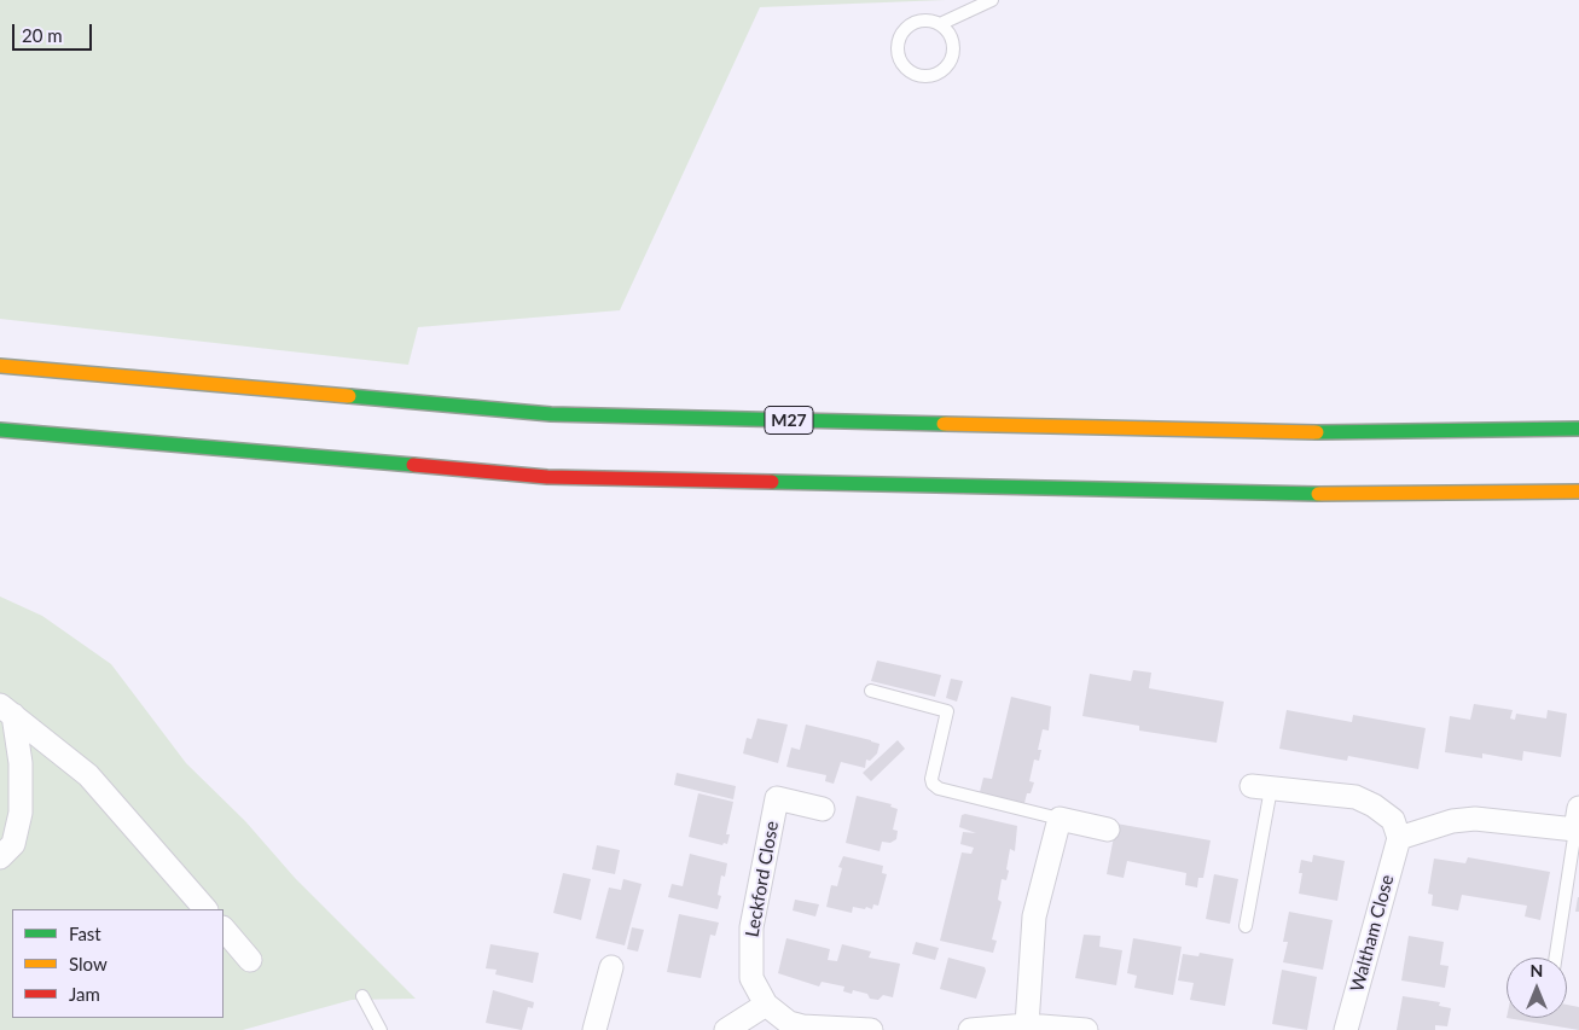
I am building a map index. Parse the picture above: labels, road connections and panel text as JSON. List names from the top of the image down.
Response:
{
  "streets": {
    "highway": ["M27"],
    "street": ["Leckford Close", "Waltham Close"]
  },
  "legend": ["Fast", "Slow", "Jam"],
  "scale_bar": "20 m",
  "north": "top"
}
